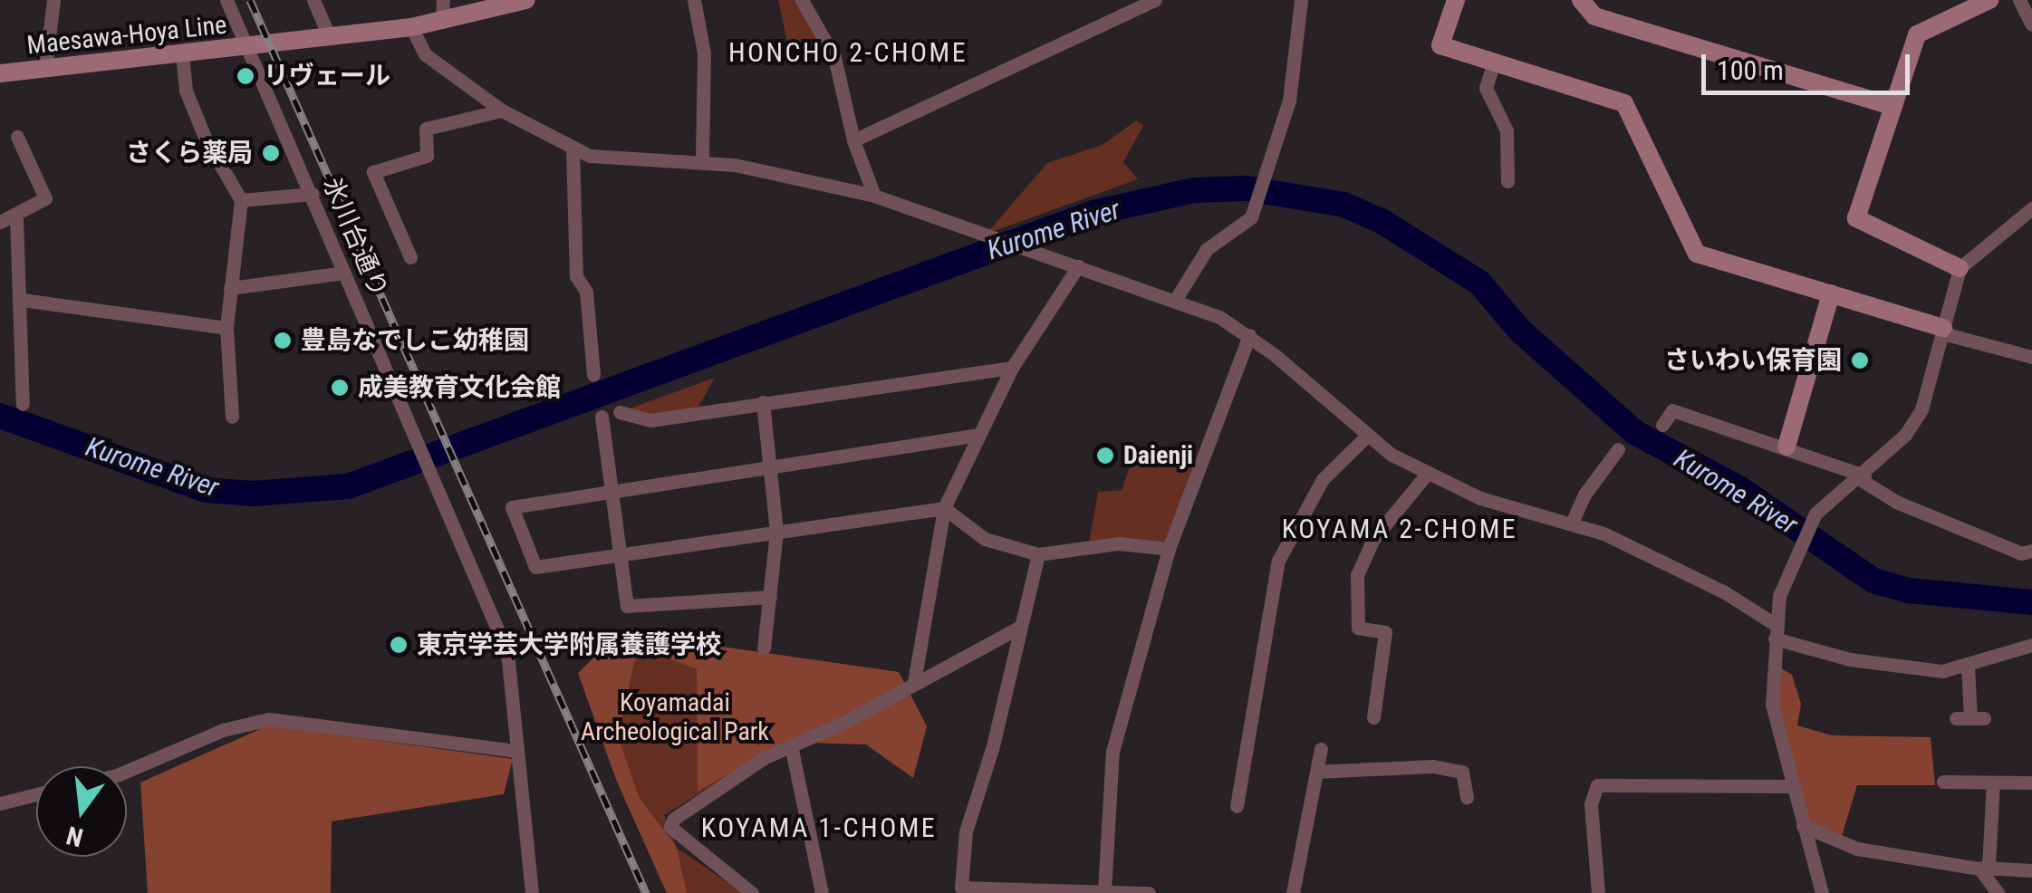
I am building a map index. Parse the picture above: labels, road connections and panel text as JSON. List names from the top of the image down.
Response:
{
  "streets": {
    "street": ["Maesawa-Hoya Line", "氷川台通り"]
  },
  "crossings": [
    ["Maesawa-Hoya Line", "氷川台通り"]
  ],
  "districts": ["HONCHO 2-CHOME", "KOYAMA 2-CHOME", "KOYAMA 1-CHOME"],
  "water": ["Kurome River"],
  "parks": ["Koyamadai Archeological Park"],
  "places": [
    "リヴェール",
    "さくら薬局",
    "豊島なでしこ幼稚園",
    "さいわい保育園",
    "成美教育文化会館",
    "Daienji",
    "東京学芸大学附属養護学校"
  ],
  "scale_bar": "100 m",
  "north": "bottom"
}
